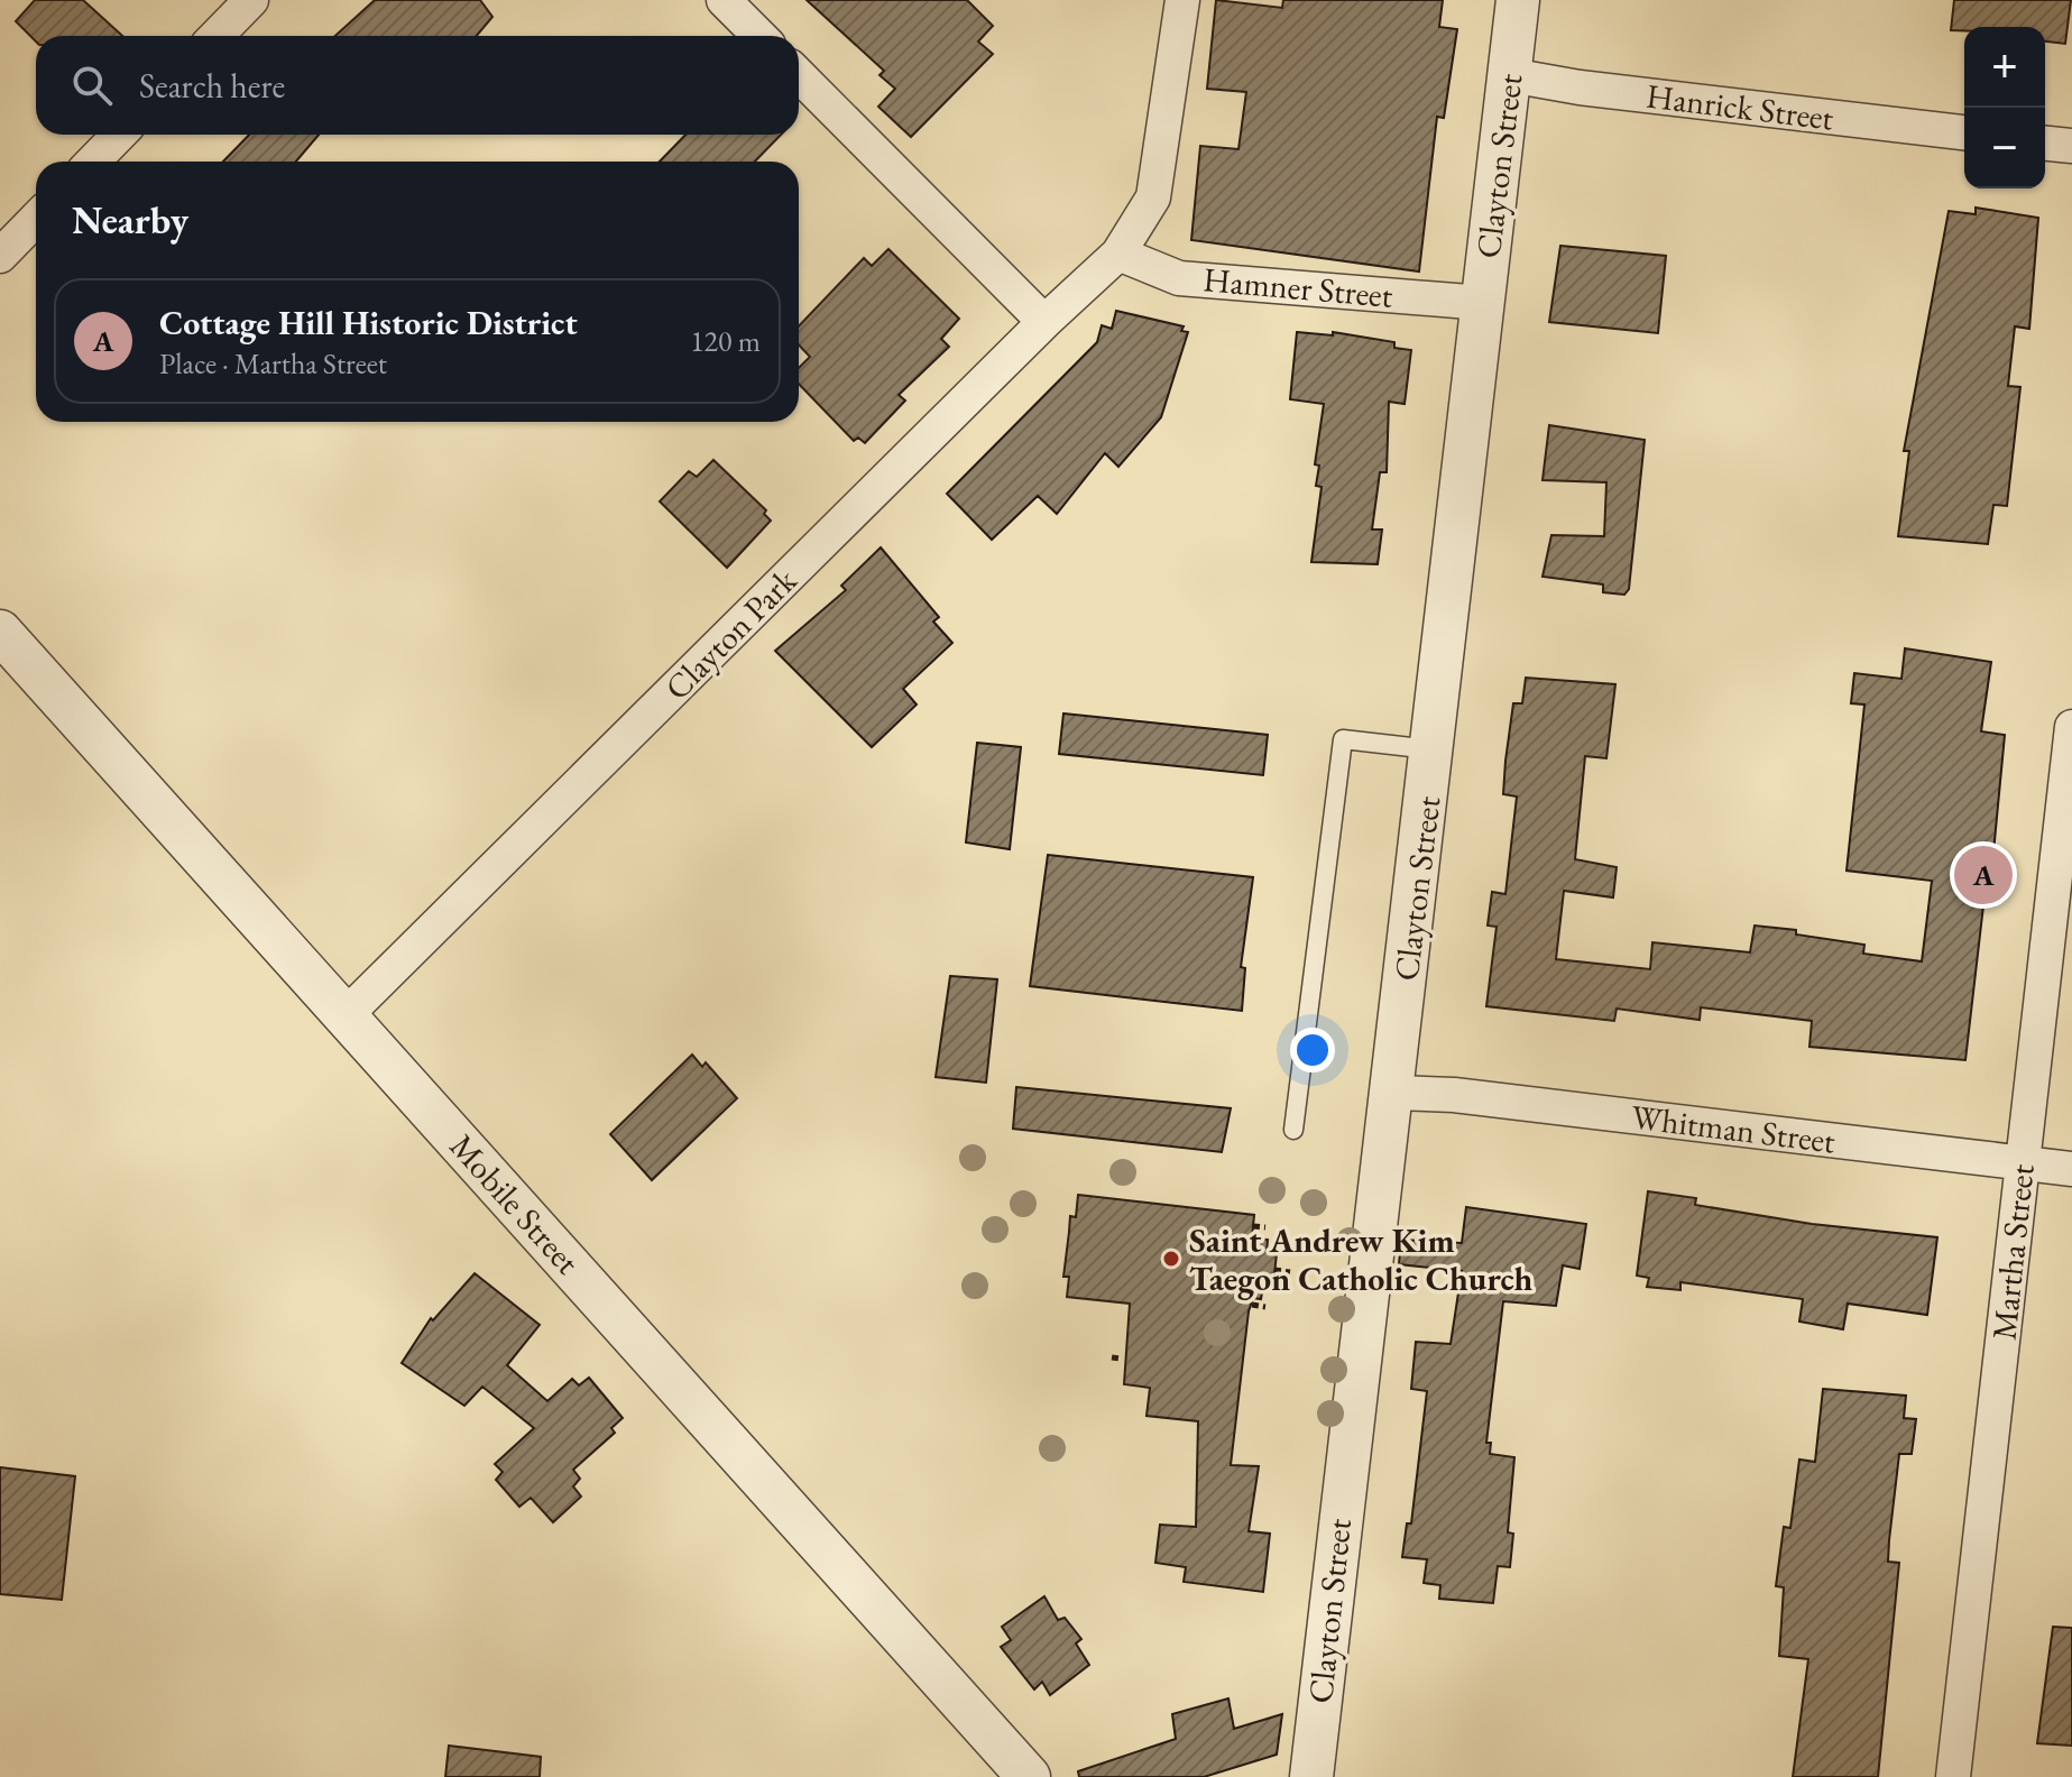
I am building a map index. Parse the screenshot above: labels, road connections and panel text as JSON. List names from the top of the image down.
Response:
{
  "streets": {
    "street": [
      "Hanrick Street",
      "Clayton Street",
      "Hamner Street",
      "Clayton Park",
      "Whitman Street",
      "Mobile Street",
      "Martha Street"
    ]
  },
  "crossings": [
    ["Hanrick Street", "Clayton Street"],
    ["Clayton Street", "Hamner Street"],
    ["Clayton Street", "Whitman Street"],
    ["Hamner Street", "Clayton Park"],
    ["Clayton Park", "Mobile Street"],
    ["Whitman Street", "Martha Street"]
  ],
  "places": ["Saint Andrew Kim Taegon Catholic Church"],
  "page": {
    "map_buttons": ["+", "−"],
    "search": "Search here",
    "heading": "Nearby",
    "list": [
      {
        "mark": "A",
        "name": "Cottage Hill Historic District",
        "note": "Place · Martha Street",
        "value": "120 m"
      }
    ],
    "pins": "A"
  }
}
